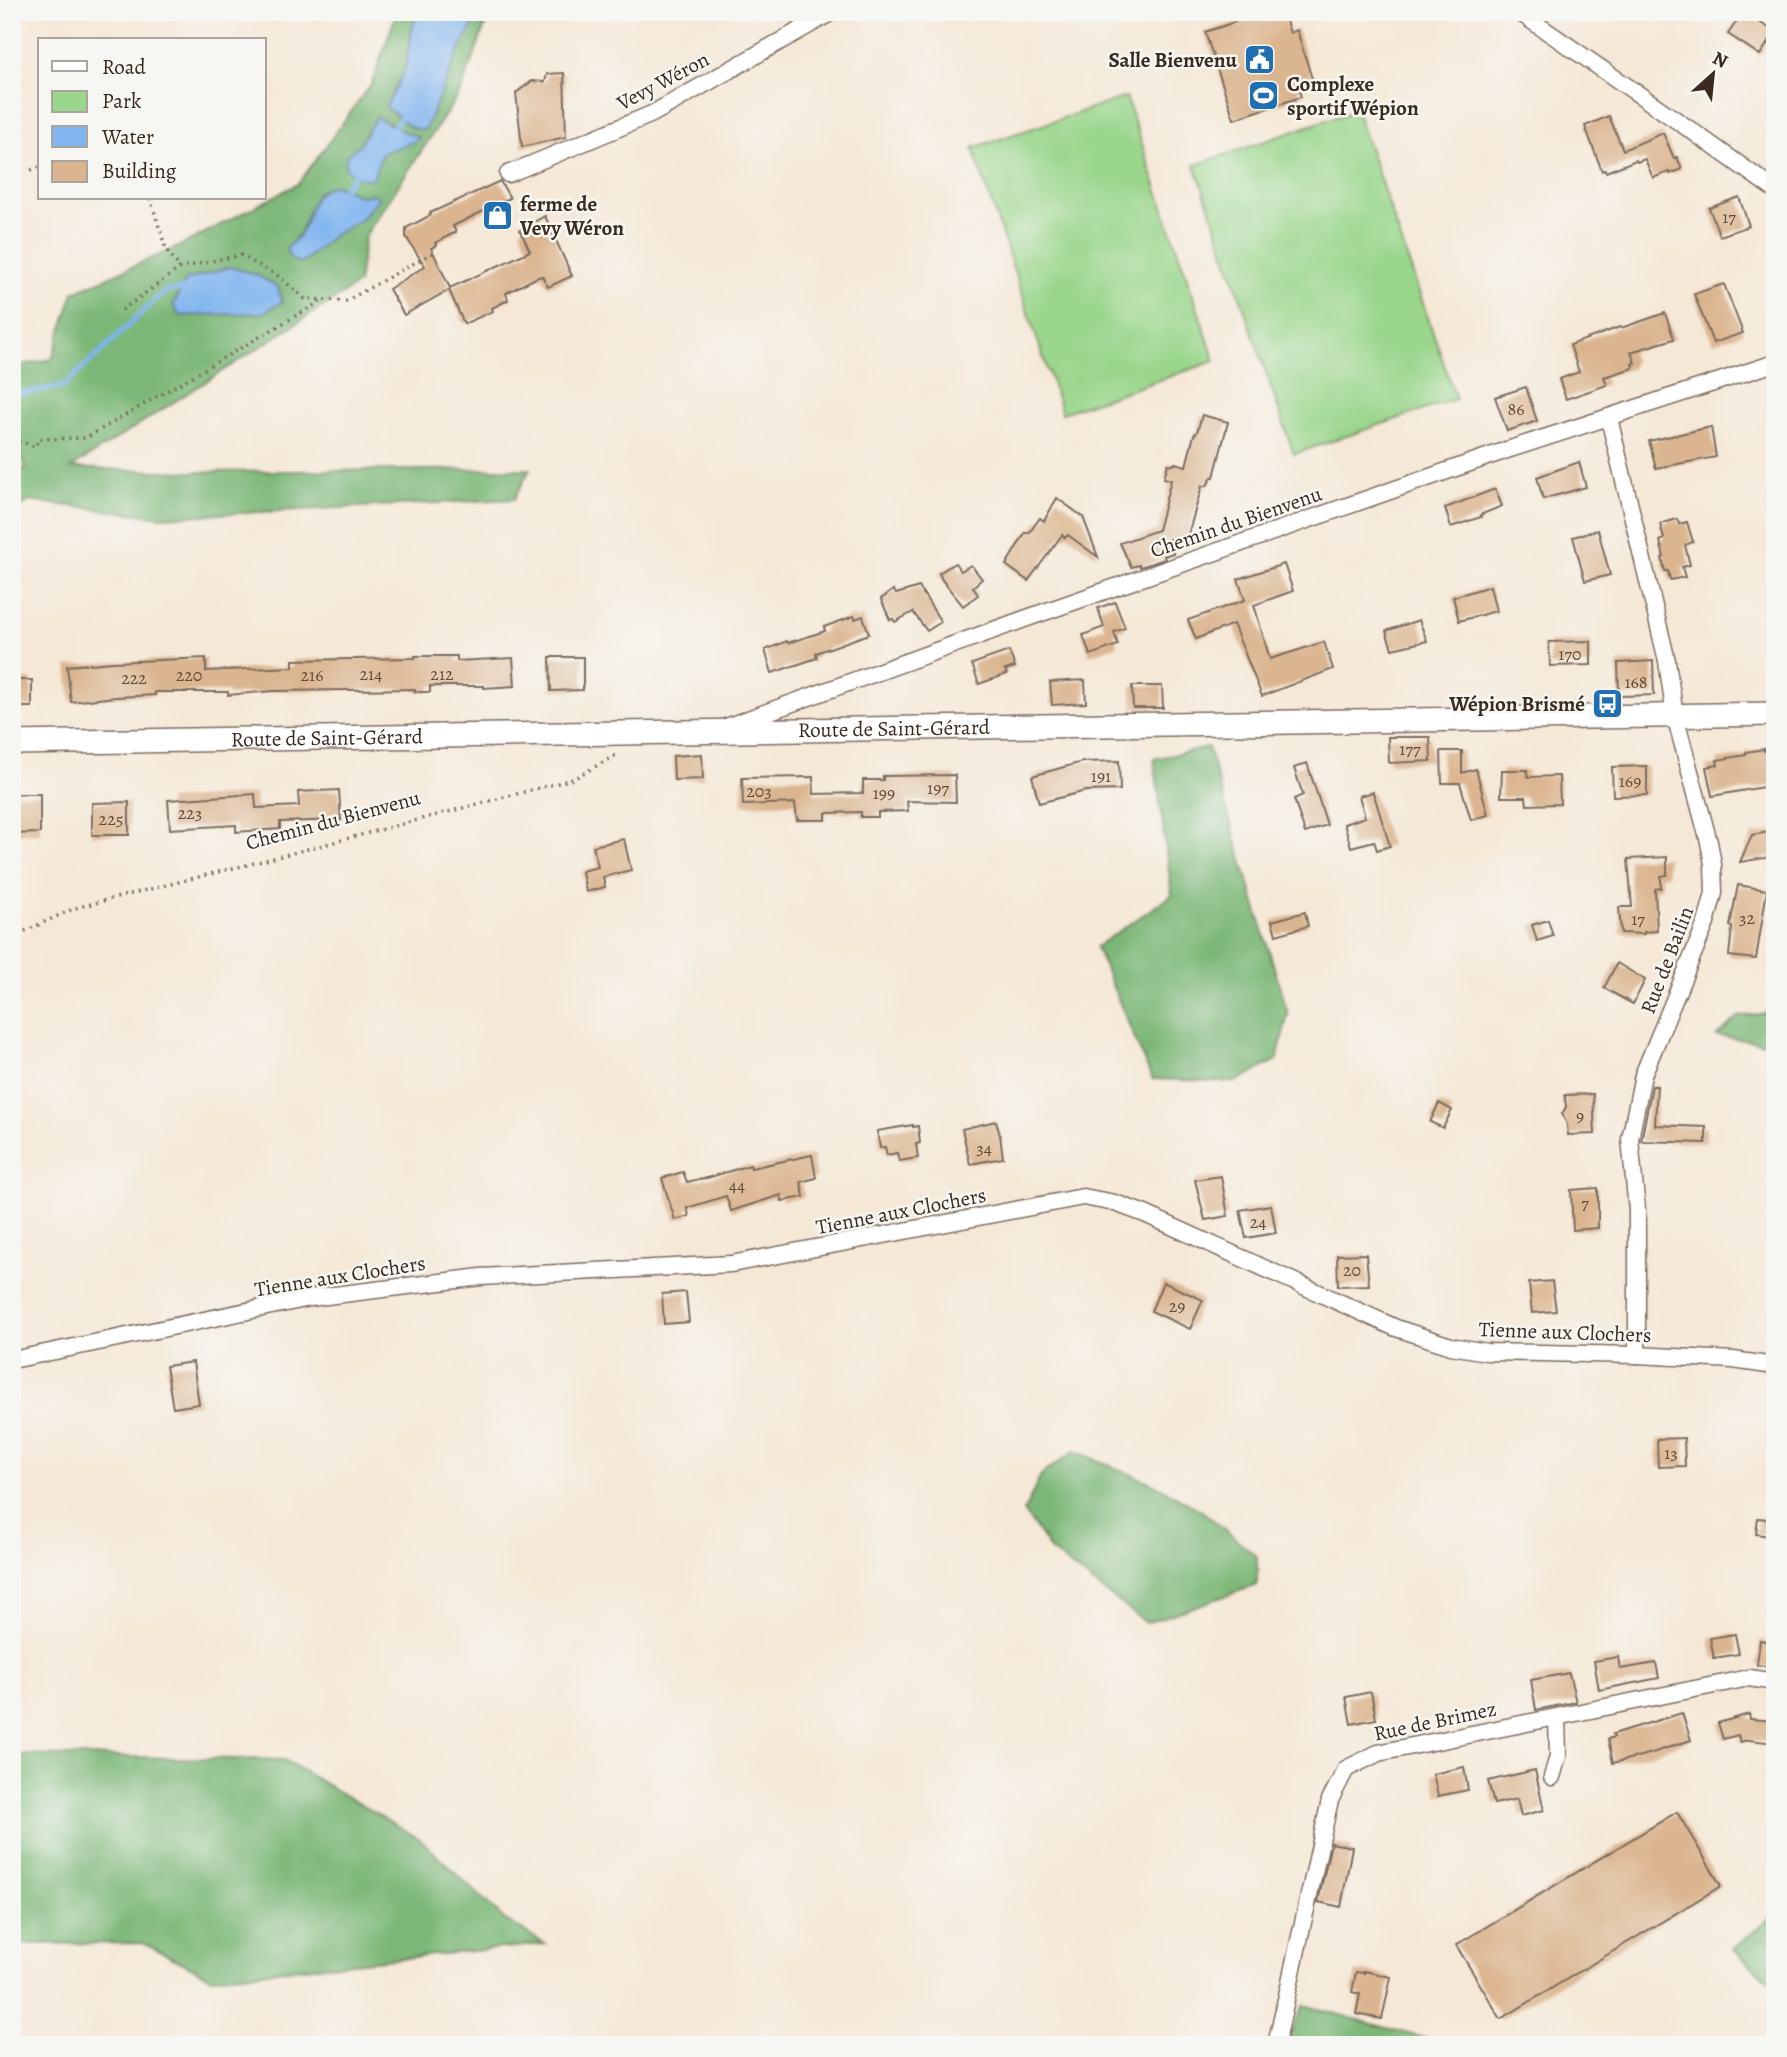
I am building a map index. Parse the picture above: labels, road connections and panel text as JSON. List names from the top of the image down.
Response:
{
  "streets": {
    "main road": ["Route de Saint-Gérard"],
    "street": [
      "Vevy Wéron",
      "Chemin du Bienvenu",
      "Rue de Bailin",
      "Tienne aux Clochers",
      "Rue de Brimez"
    ]
  },
  "crossings": [
    ["Chemin du Bienvenu", "Route de Saint-Gérard"],
    ["Chemin du Bienvenu", "Rue de Bailin"],
    ["Route de Saint-Gérard", "Rue de Bailin"],
    ["Rue de Bailin", "Tienne aux Clochers"]
  ],
  "places": {
    "public building": ["Salle Bienvenu"],
    "sports": ["Complexe sportif Wépion"],
    "shop": ["ferme de Vevy Wéron"],
    "bus stop": ["Wépion Brismé"]
  },
  "house_numbers": [
    "17",
    "86",
    "170",
    "214",
    "212",
    "220",
    "216",
    "222",
    "168",
    "177",
    "191",
    "169",
    "197",
    "203",
    "199",
    "223",
    "225",
    "32",
    "17",
    "9",
    "34",
    "44",
    "7",
    "24",
    "20",
    "29",
    "13"
  ],
  "legend": [
    "Road",
    "Park",
    "Water",
    "Building"
  ],
  "north": "top right"
}
